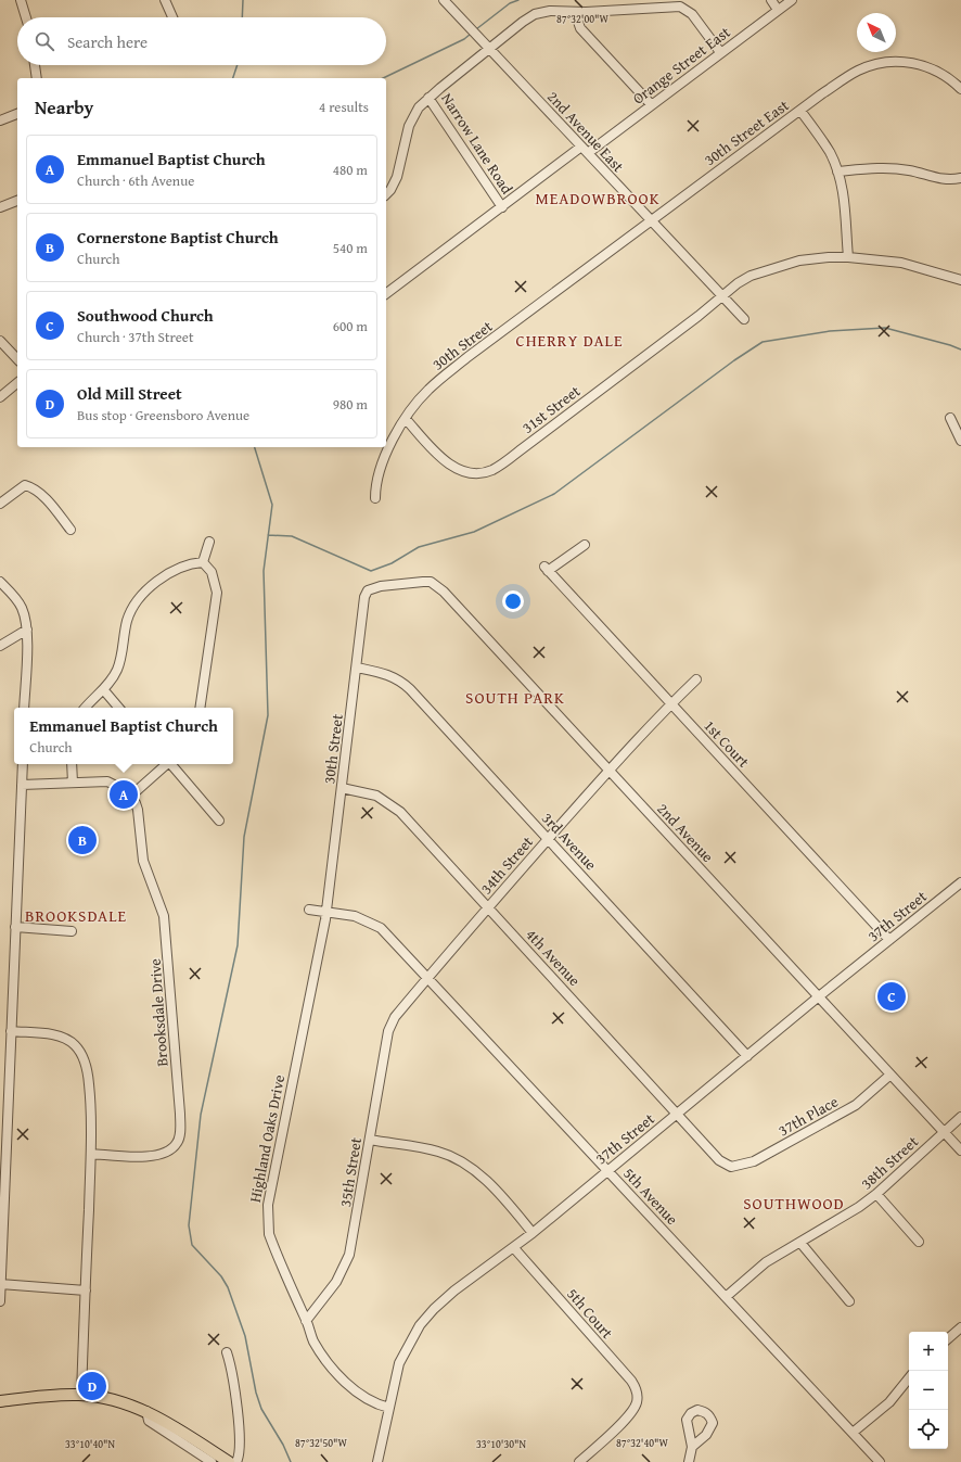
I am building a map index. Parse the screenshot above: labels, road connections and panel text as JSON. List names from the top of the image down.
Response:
{
  "streets": {
    "street": [
      "Orange Street East",
      "2nd Avenue East",
      "30th Street East",
      "Narrow Lane Road",
      "30th Street",
      "31st Street",
      "1st Court",
      "2nd Avenue",
      "3rd Avenue",
      "34th Street",
      "37th Street",
      "4th Avenue",
      "Brooksdale Drive",
      "37th Place",
      "Highland Oaks Drive",
      "38th Street",
      "35th Street",
      "5th Avenue",
      "5th Court"
    ]
  },
  "crossings": [
    ["Orange Street East", "2nd Avenue East"],
    ["Orange Street East", "Narrow Lane Road"],
    ["2nd Avenue East", "30th Street East"],
    ["2nd Avenue East", "Narrow Lane Road"],
    ["2nd Avenue East", "31st Street"],
    ["30th Street East", "30th Street"],
    ["30th Street", "31st Street"],
    ["30th Street", "2nd Avenue"],
    ["30th Street", "3rd Avenue"],
    ["30th Street", "4th Avenue"],
    ["30th Street", "Highland Oaks Drive"],
    ["30th Street", "5th Avenue"],
    ["1st Court", "34th Street"],
    ["1st Court", "37th Street"],
    ["2nd Avenue", "34th Street"],
    ["2nd Avenue", "37th Street"],
    ["2nd Avenue", "37th Place"],
    ["2nd Avenue", "38th Street"],
    ["3rd Avenue", "34th Street"],
    ["3rd Avenue", "37th Street"],
    ["34th Street", "4th Avenue"],
    ["34th Street", "35th Street"],
    ["34th Street", "5th Avenue"],
    ["37th Street", "4th Avenue"],
    ["37th Street", "Highland Oaks Drive"],
    ["37th Street", "5th Avenue"],
    ["37th Street", "5th Court"],
    ["4th Avenue", "37th Place"],
    ["Highland Oaks Drive", "35th Street"],
    ["Highland Oaks Drive", "5th Avenue"],
    ["38th Street", "5th Avenue"]
  ],
  "districts": [
    "MEADOWBROOK",
    "CHERRY DALE",
    "SOUTH PARK",
    "BROOKSDALE",
    "SOUTHWOOD"
  ],
  "north": "top left",
  "page": {
    "search": "Search here",
    "heading": ["Nearby", "4 results"],
    "list": [
      {
        "mark": "A",
        "name": "Emmanuel Baptist Church",
        "note": "Church · 6th Avenue",
        "value": "480 m"
      },
      {
        "mark": "B",
        "name": "Cornerstone Baptist Church",
        "note": "Church",
        "value": "540 m"
      },
      {
        "mark": "C",
        "name": "Southwood Church",
        "note": "Church · 37th Street",
        "value": "600 m"
      },
      {
        "mark": "D",
        "name": "Old Mill Street",
        "note": "Bus stop · Greensboro Avenue",
        "value": "980 m"
      }
    ],
    "popup": ["Emmanuel Baptist Church", "Church"],
    "pins": [
      "A",
      "B",
      "C",
      "D"
    ],
    "map_buttons": ["+", "−"]
  },
  "coordinates": [
    "87°32'00\"W",
    "87°32'50\"W",
    "87°32'40\"W",
    "33°10'40\"N",
    "33°10'30\"N"
  ]
}
